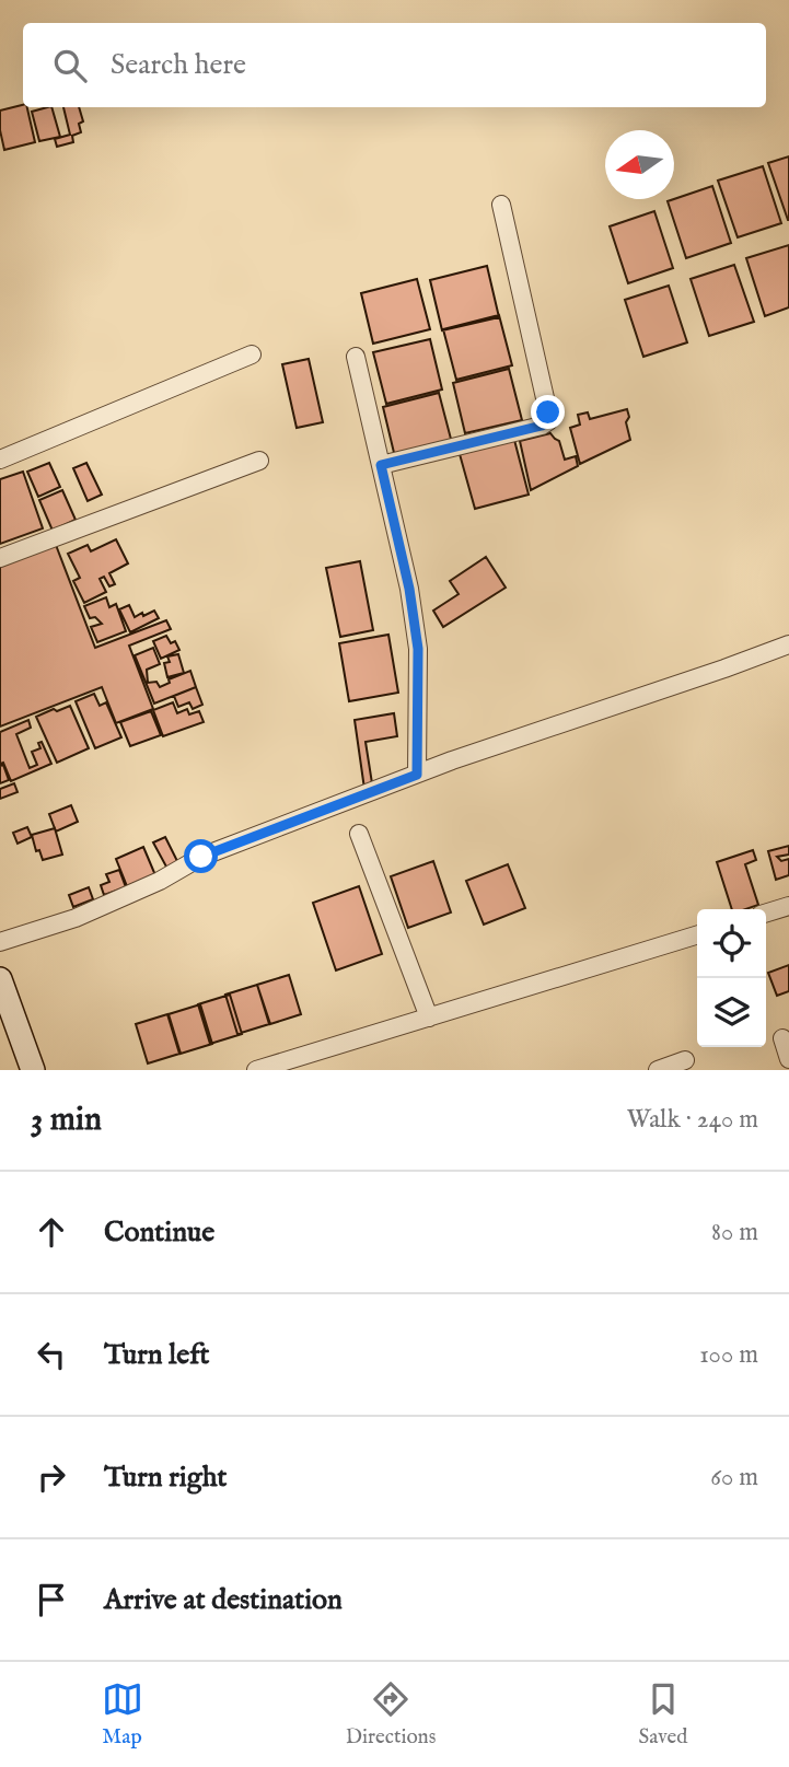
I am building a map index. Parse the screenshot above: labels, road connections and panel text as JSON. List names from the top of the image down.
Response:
{
  "north": "left",
  "page": {
    "search": "Search here",
    "heading": ["3 min", "Walk · 240 m"],
    "list": [
      ["Continue", "80 m"],
      ["Turn left", "100 m"],
      ["Turn right", "60 m"],
      "Arrive at destination"
    ],
    "nav": ["Map", "Directions", "Saved"]
  }
}
